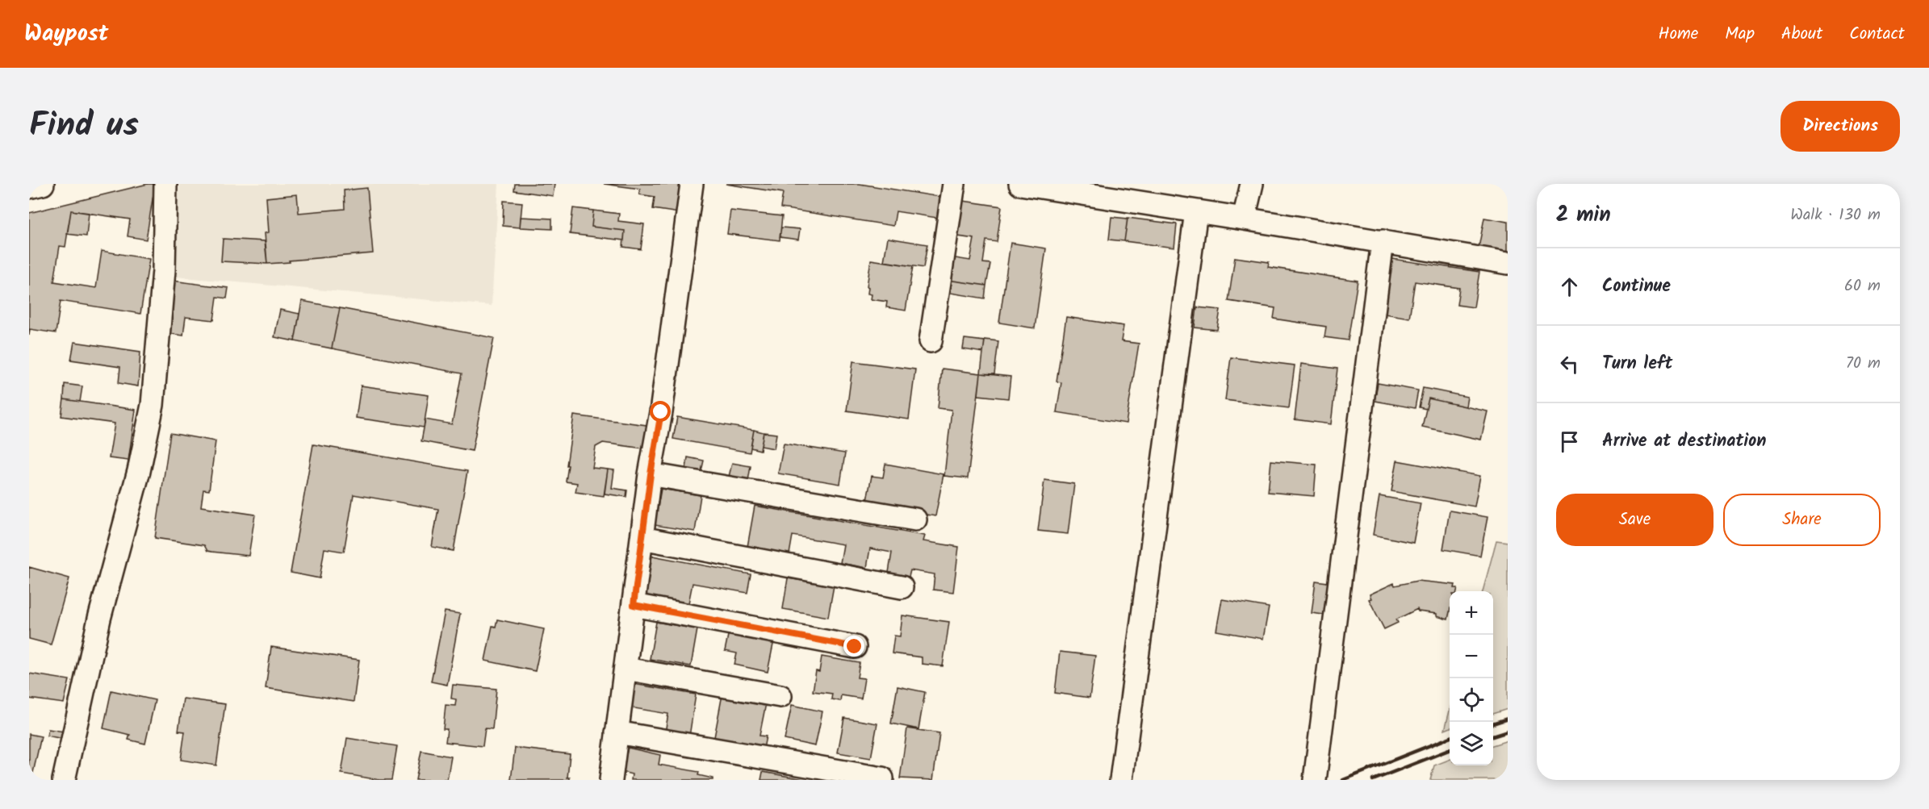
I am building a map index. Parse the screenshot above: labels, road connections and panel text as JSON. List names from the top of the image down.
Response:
{
  "page": {
    "header": "Waypost",
    "nav": [
      "Home",
      "Map",
      "About",
      "Contact"
    ],
    "title": "Find us",
    "buttons": [
      "Directions",
      ["Save", "Share"]
    ],
    "heading": ["2 min", "Walk · 130 m"],
    "list": [
      ["Continue", "60 m"],
      ["Turn left", "70 m"],
      "Arrive at destination"
    ],
    "map_buttons": ["+", "−"]
  }
}
